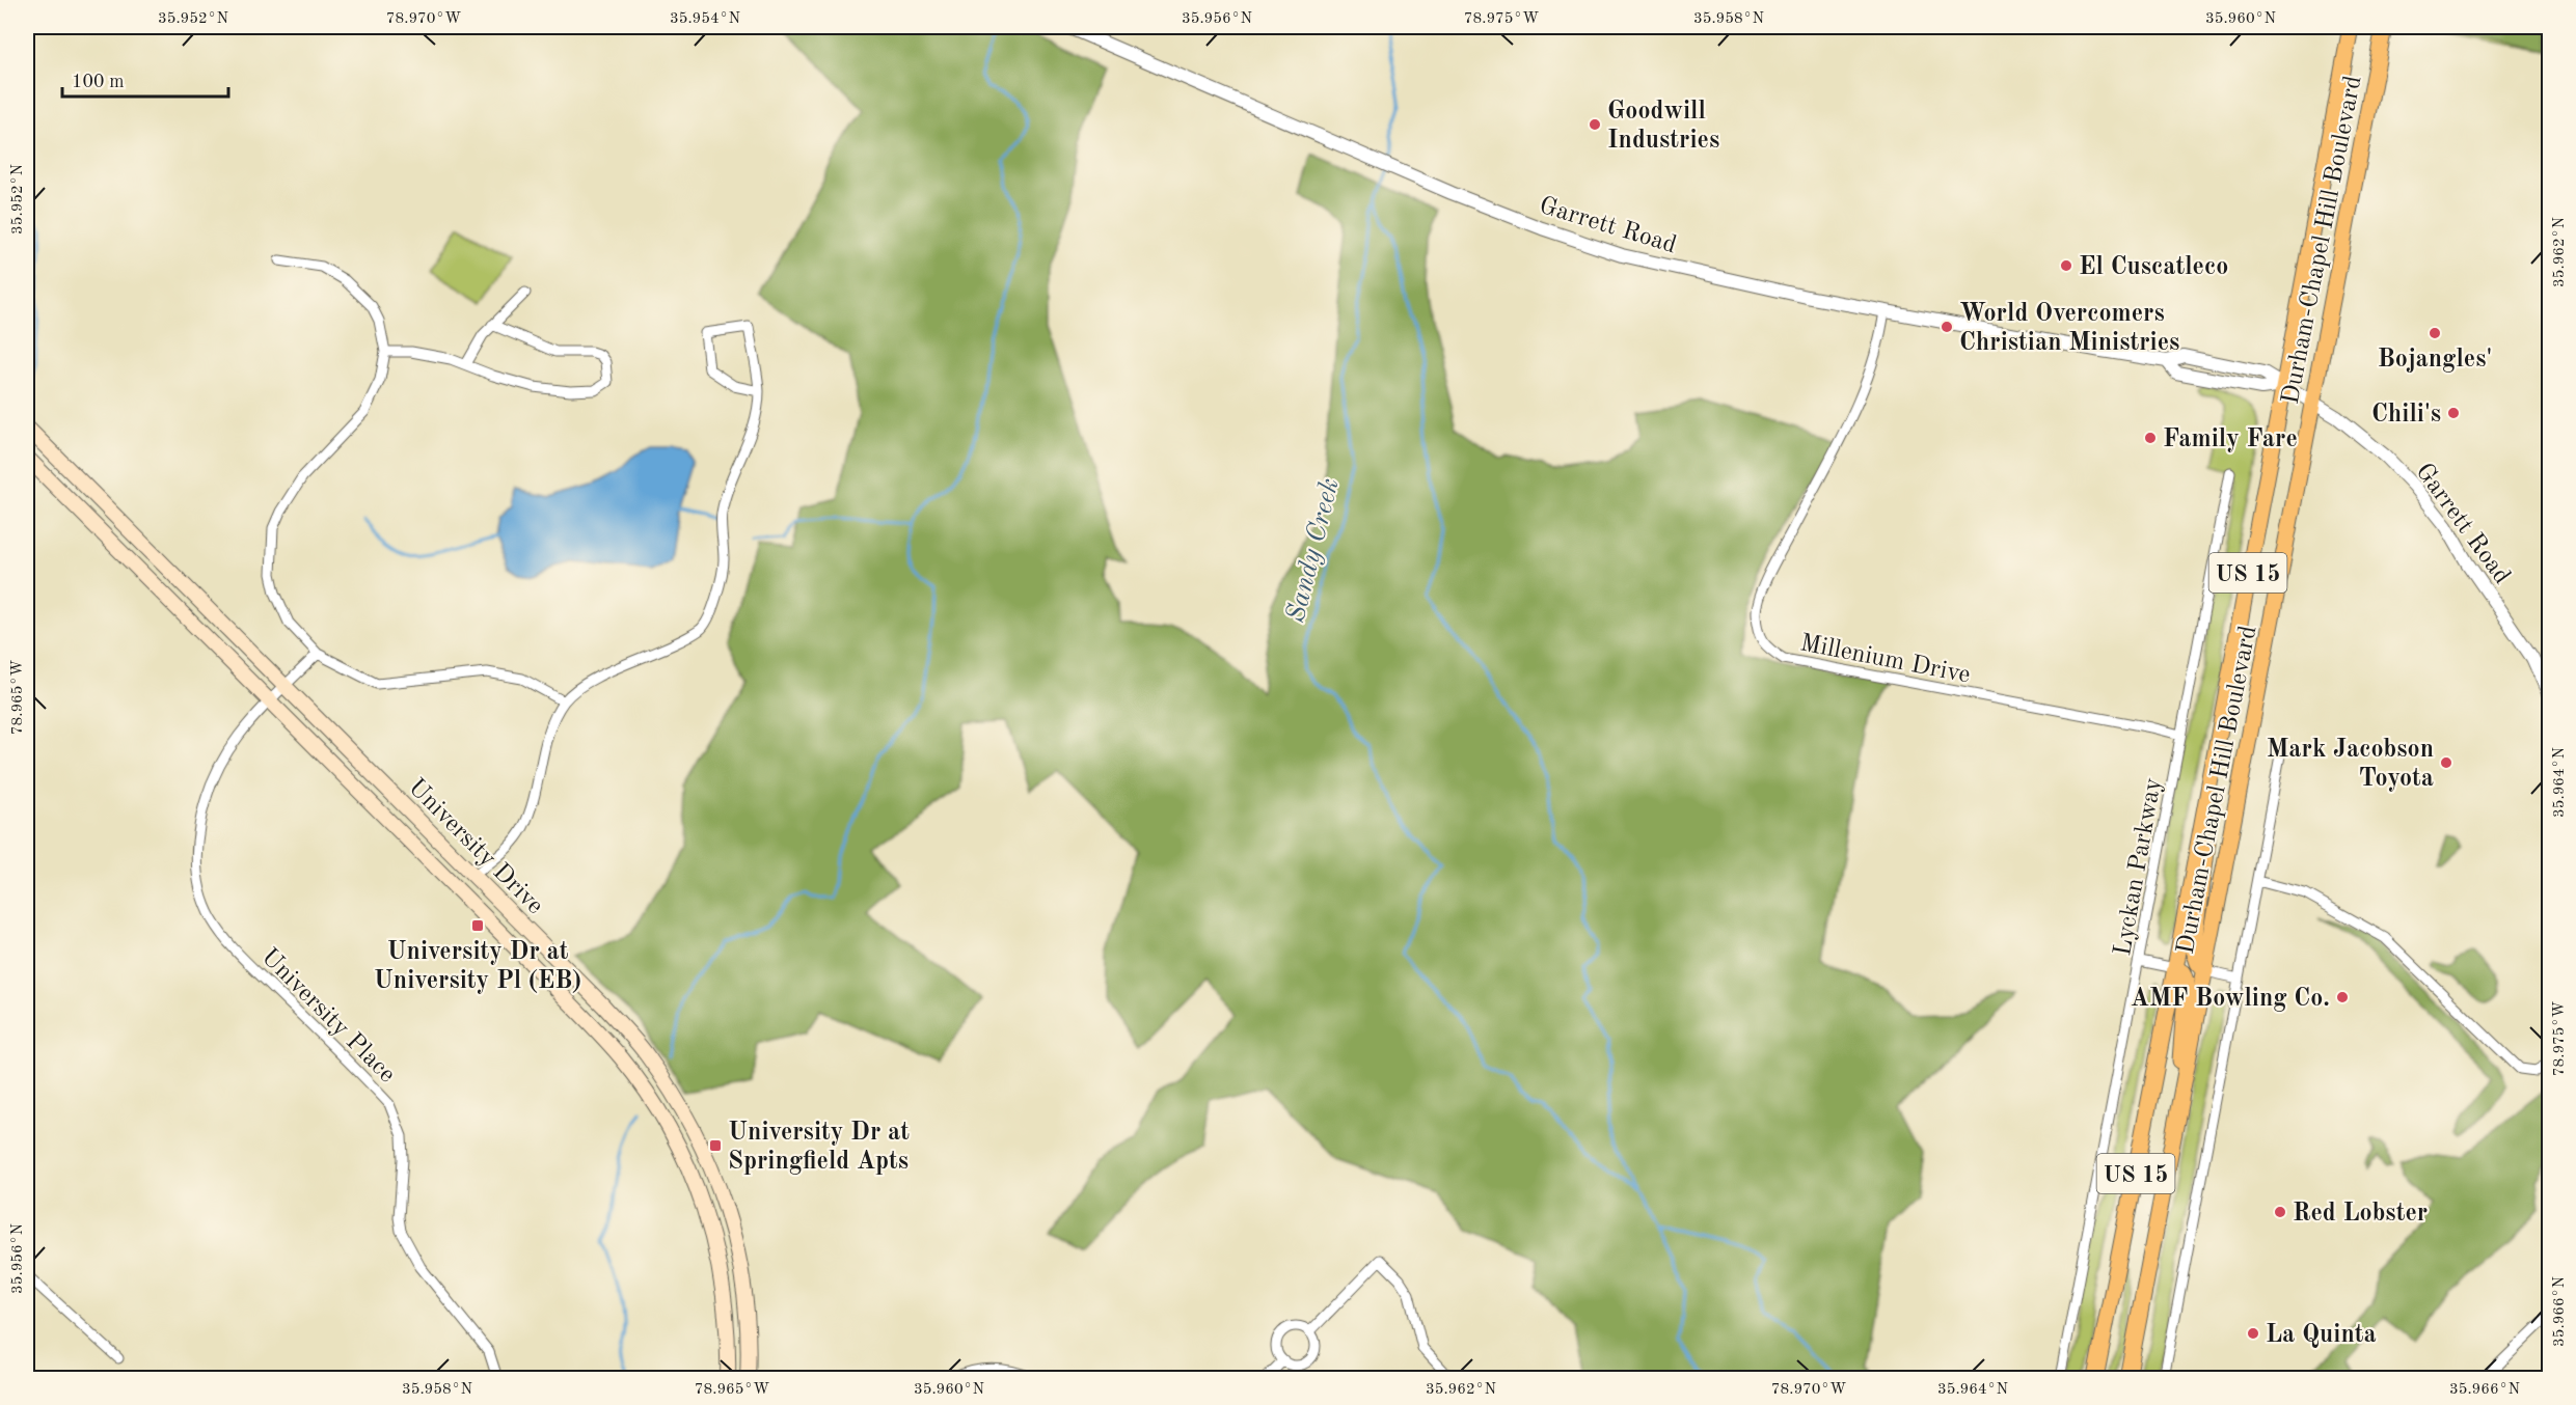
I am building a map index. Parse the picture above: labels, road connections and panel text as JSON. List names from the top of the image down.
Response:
{
  "streets": {
    "highway": ["Durham-Chapel Hill Boulevard", "US 15"],
    "main road": ["University Drive"],
    "street": [
      "Garrett Road",
      "Millenium Drive",
      "Lyckan Parkway",
      "University Place"
    ]
  },
  "crossings": [
    ["Garrett Road", "Durham-Chapel Hill Boulevard"],
    ["Garrett Road", "Millenium Drive"],
    ["Millenium Drive", "Lyckan Parkway"],
    ["University Drive", "University Place"]
  ],
  "water": ["Sandy Creek"],
  "places": {
    "other": [
      "Goodwill Industries",
      "El Cuscatleco",
      "World Overcomers Christian Ministries",
      "Bojangles'",
      "Chili's",
      "Family Fare",
      "Mark Jacobson Toyota",
      "AMF Bowling Co.",
      "Red Lobster",
      "La Quinta"
    ],
    "transit": ["University Dr at University Pl (EB)", "University Dr at Springfield Apts"]
  },
  "scale_bar": "100 m",
  "coordinates": [
    "35.952°N",
    "78.970°W",
    "35.954°N",
    "35.956°N",
    "78.975°W",
    "35.958°N",
    "35.960°N",
    "35.962°N",
    "78.965°W",
    "35.964°N",
    "35.966°N"
  ]
}
